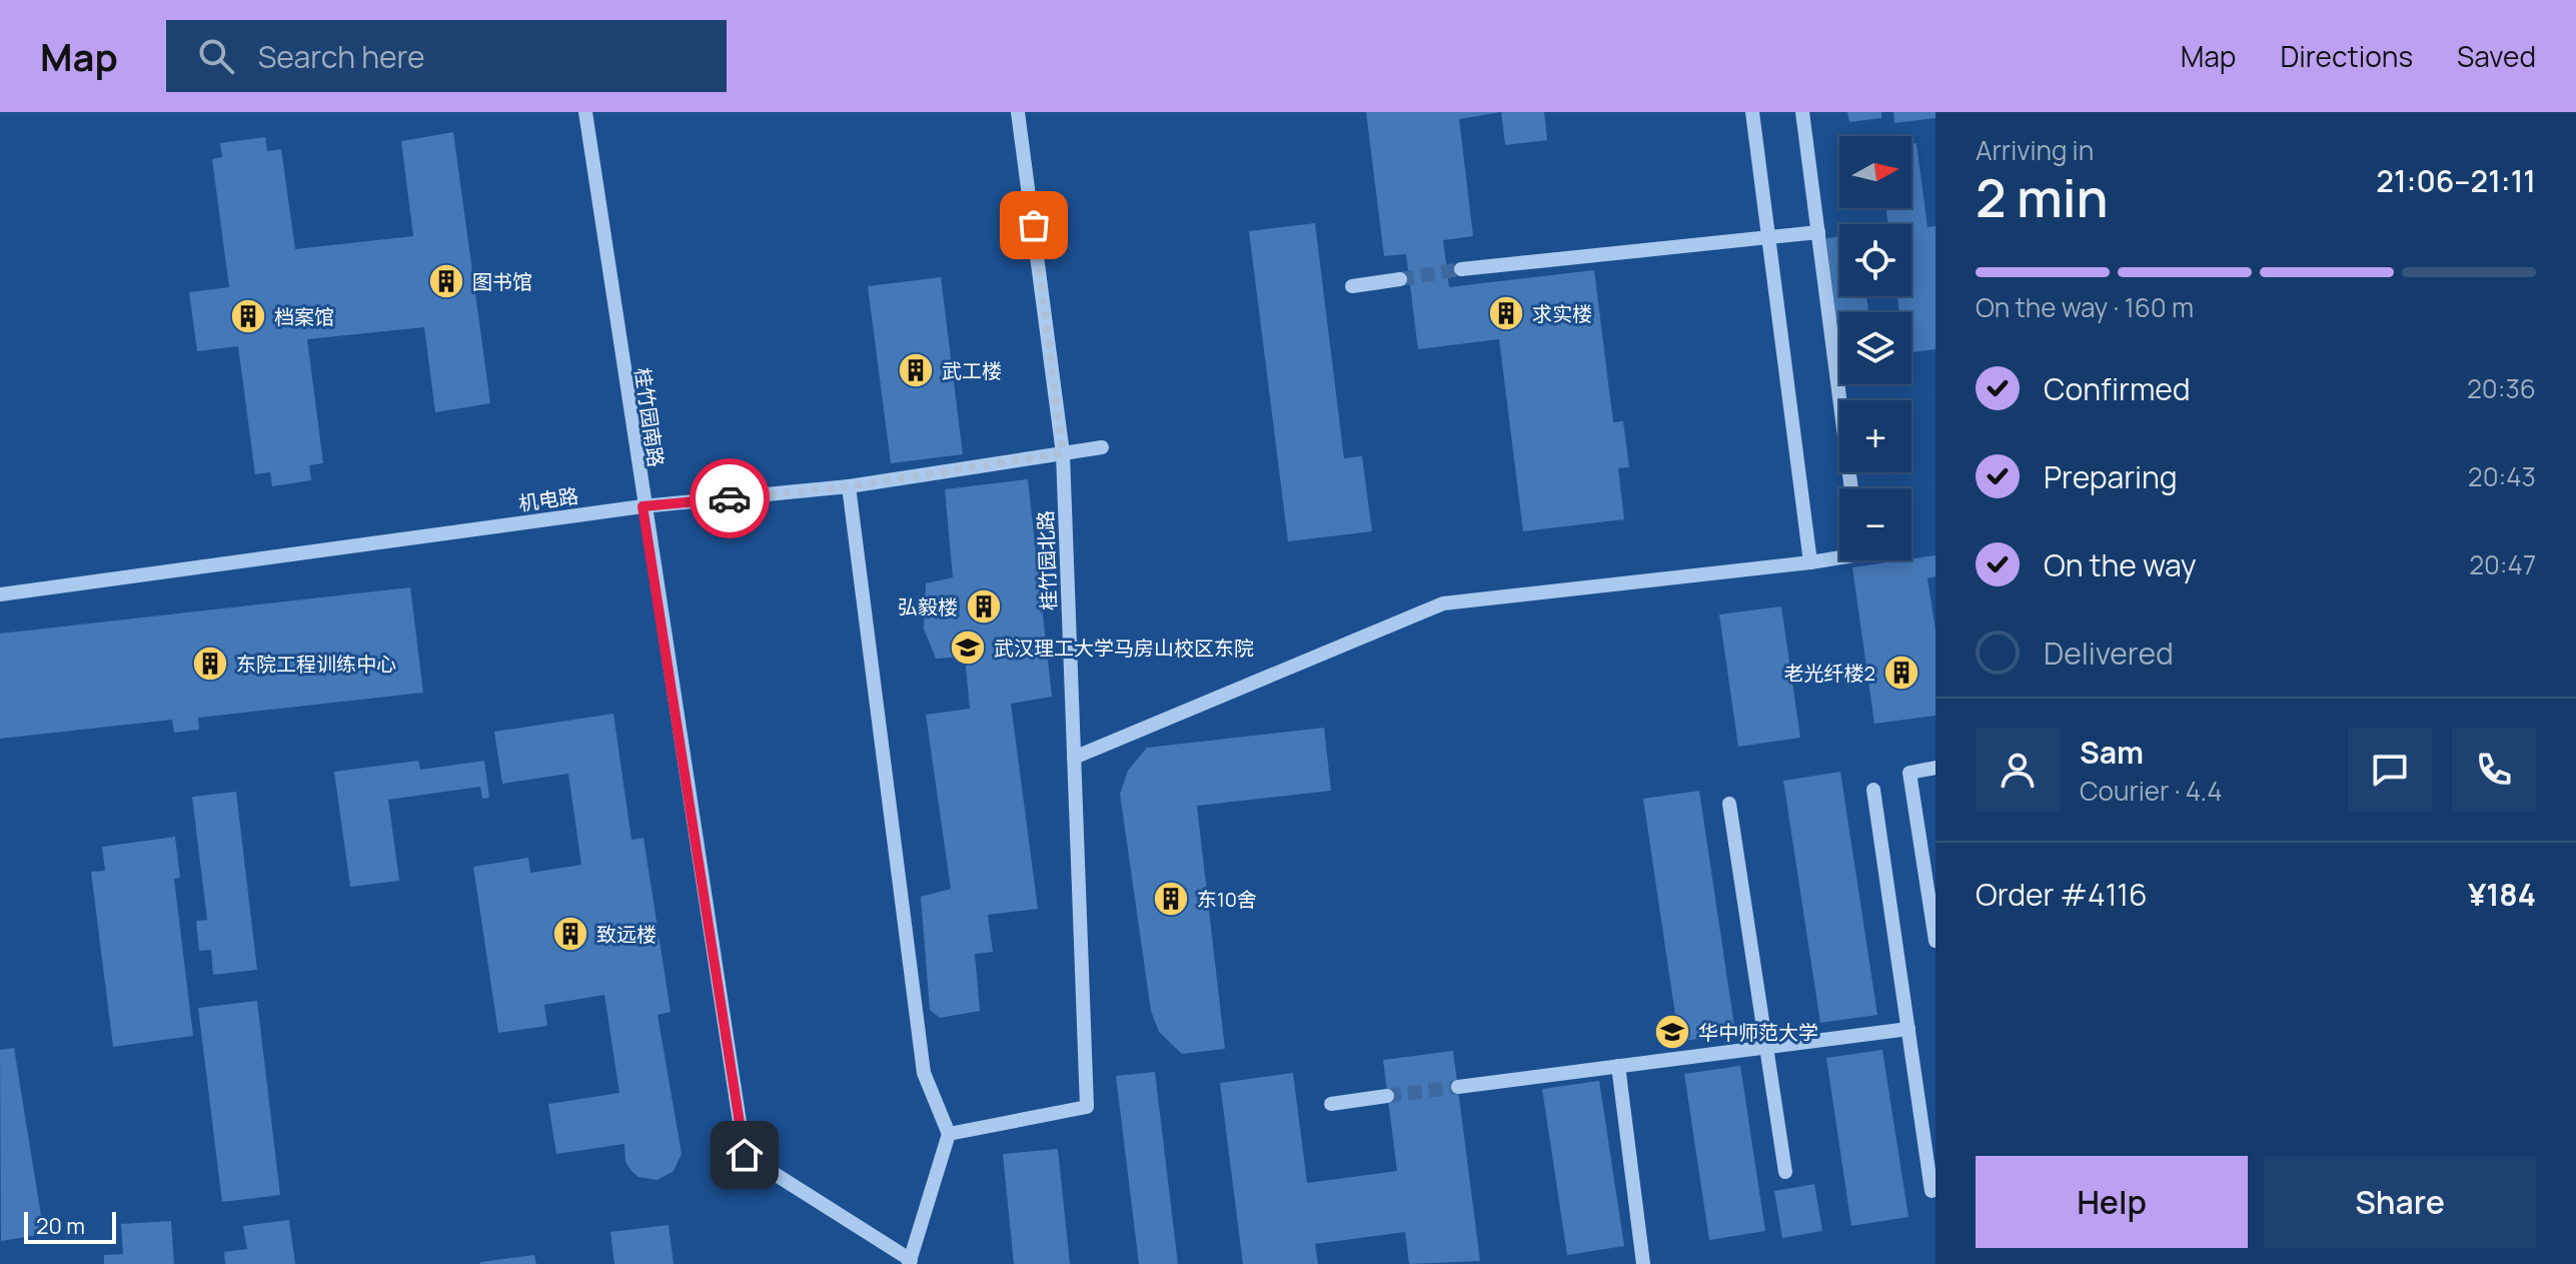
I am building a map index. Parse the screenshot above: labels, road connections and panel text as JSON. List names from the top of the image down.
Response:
{
  "streets": {
    "street": ["桂竹园南路", "机电路", "桂竹园北路"]
  },
  "crossings": [
    ["桂竹园南路", "机电路"],
    ["机电路", "桂竹园北路"]
  ],
  "places": {
    "building": [
      "图书馆",
      "求实楼",
      "档案馆",
      "武工楼",
      "弘毅楼",
      "东院工程训练中心",
      "老光纤楼2",
      "东10舍",
      "致远楼"
    ],
    "school or university": ["武汉理工大学马房山校区东院", "华中师范大学"]
  },
  "scale_bar": "20 m",
  "north": "right",
  "page": {
    "header": "Map",
    "search": "Search here",
    "nav": ["Map", "Directions", "Saved"],
    "heading": ["2 min", "Arriving in", "21:06–21:11"],
    "panel": [
      "Sam",
      "Courier · 4.4",
      "Order #4116",
      "¥184"
    ],
    "map_buttons": ["+", "−"],
    "bar": "On the way · 160 m",
    "list": [
      ["Confirmed", "20:36"],
      ["Preparing", "20:43"],
      ["On the way", "20:47"],
      "Delivered"
    ],
    "buttons": ["Help", "Share"],
    "scale": "20 m"
  }
}
